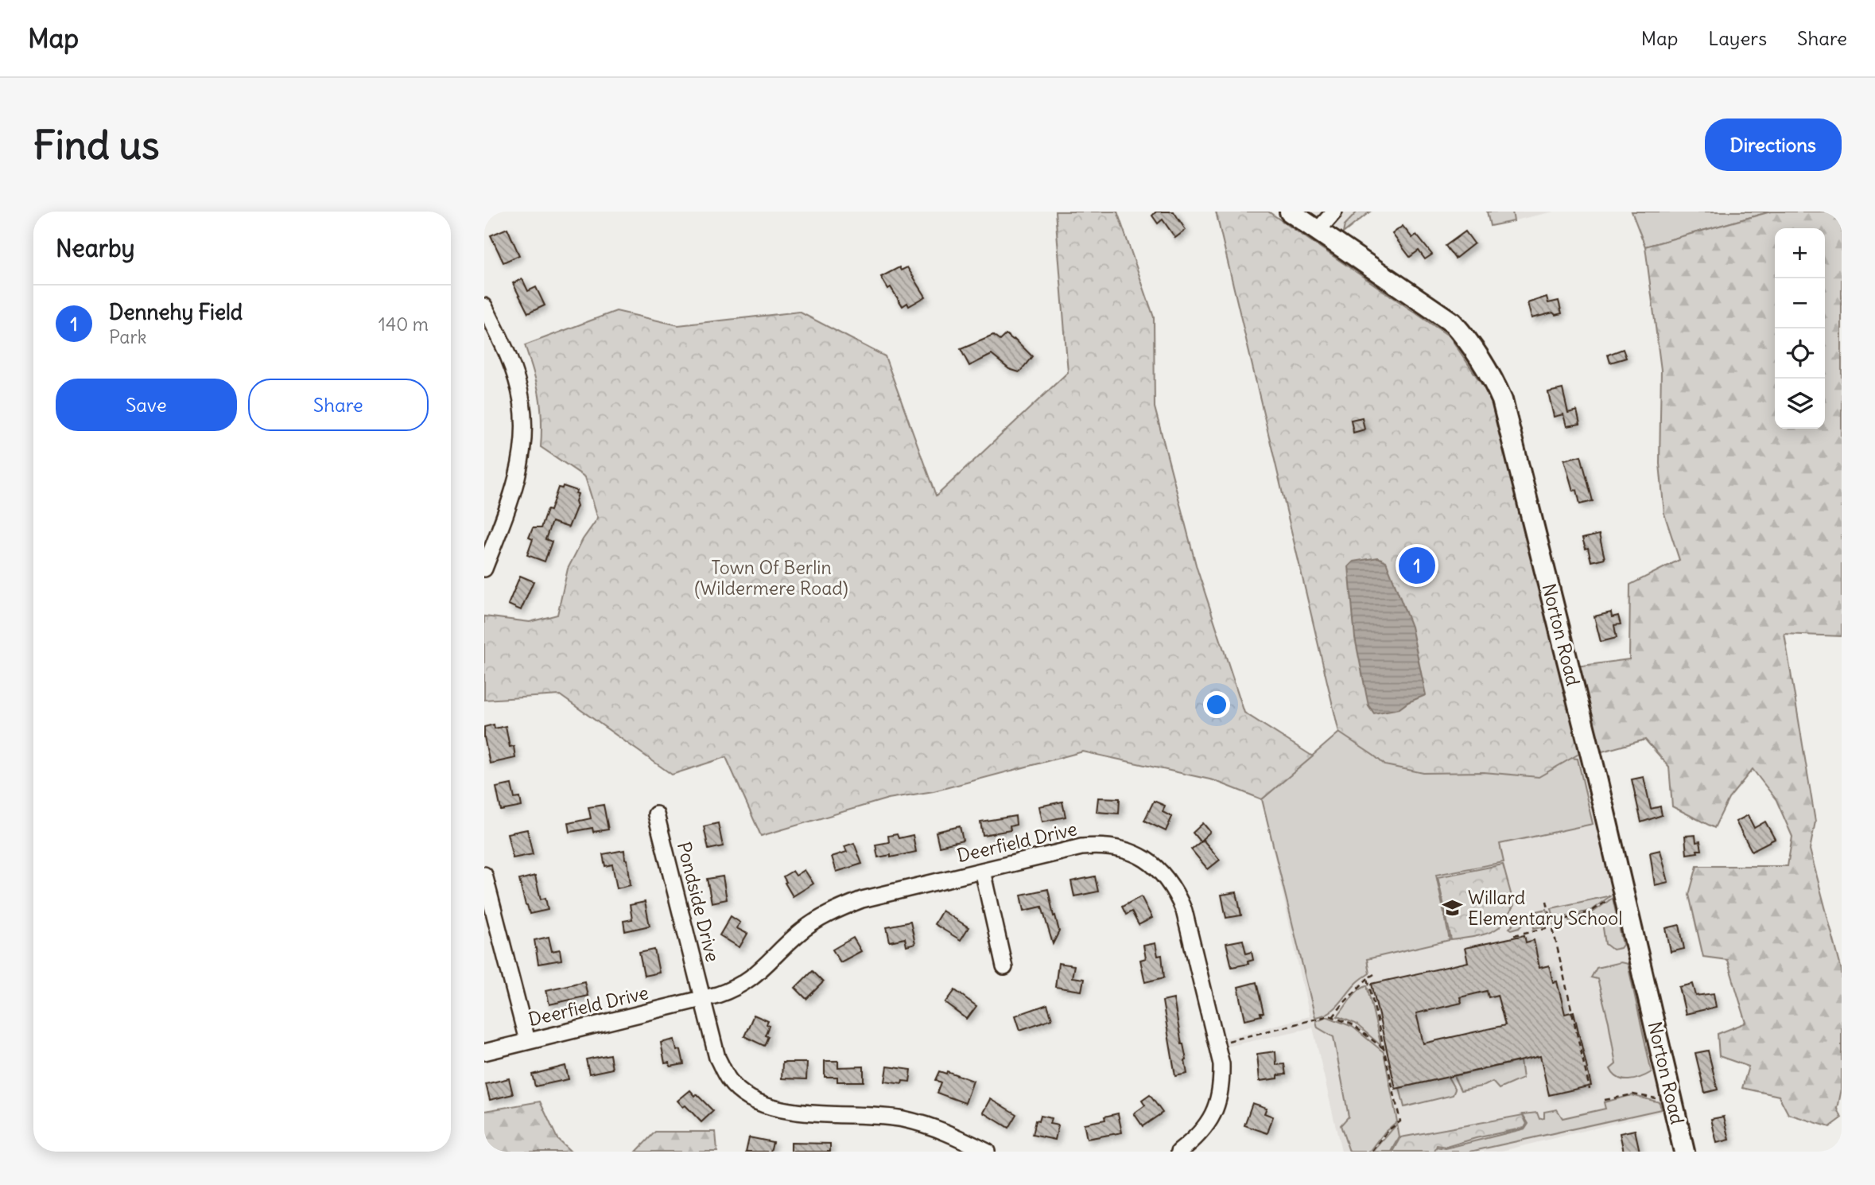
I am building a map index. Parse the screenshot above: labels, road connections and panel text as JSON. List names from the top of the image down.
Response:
{
  "streets": {
    "main road": ["Norton Road"],
    "street": ["Deerfield Drive", "Pondside Drive"]
  },
  "crossings": [
    ["Deerfield Drive", "Pondside Drive"]
  ],
  "parks": ["Town Of Berlin (Wildermere Road)"],
  "places": {
    "school or university": ["Willard Elementary School"]
  },
  "page": {
    "header": "Map",
    "nav": ["Map", "Layers", "Share"],
    "buttons": [
      "Directions",
      ["Save", "Share"]
    ],
    "title": "Find us",
    "heading": "Nearby",
    "map_buttons": ["+", "−"],
    "list": [
      {
        "mark": "1",
        "name": "Dennehy Field",
        "note": "Park",
        "value": "140 m"
      }
    ],
    "pins": "1"
  }
}
